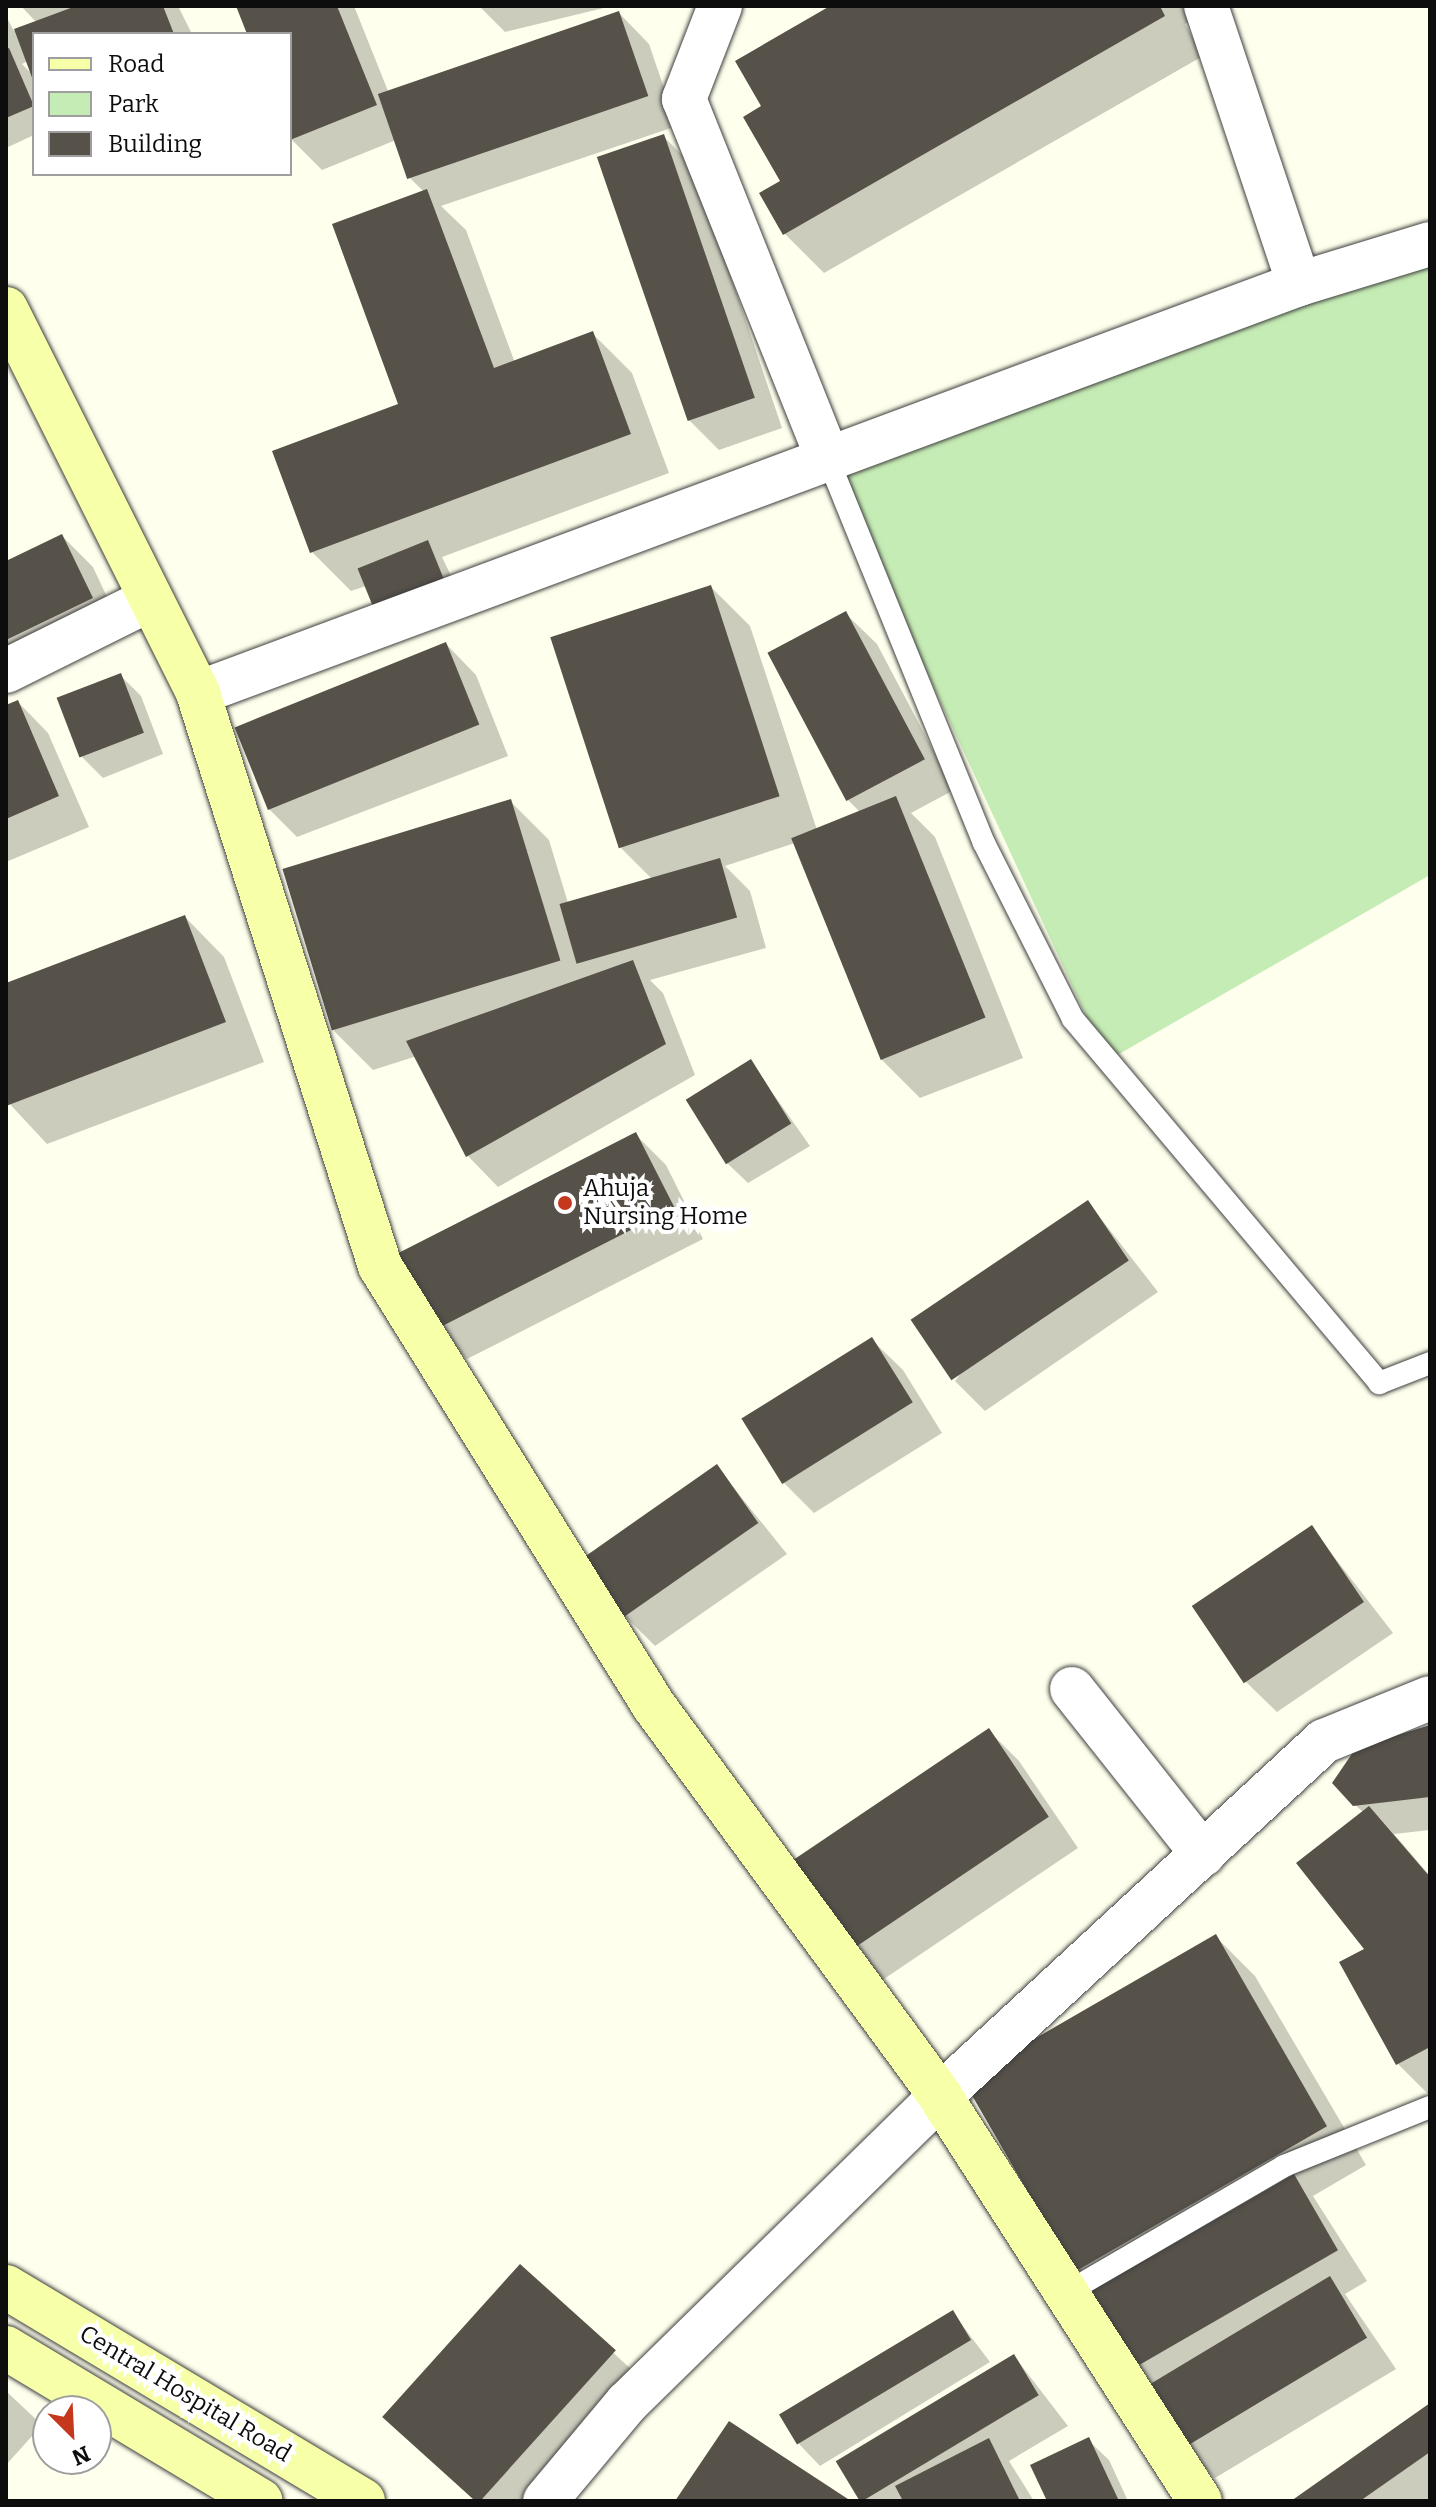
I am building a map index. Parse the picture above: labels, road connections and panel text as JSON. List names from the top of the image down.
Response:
{
  "streets": {
    "street": ["Central Hospital Road"]
  },
  "places": ["Ahuja Nursing Home"],
  "legend": ["Road", "Park", "Building"],
  "north": "bottom right"
}
